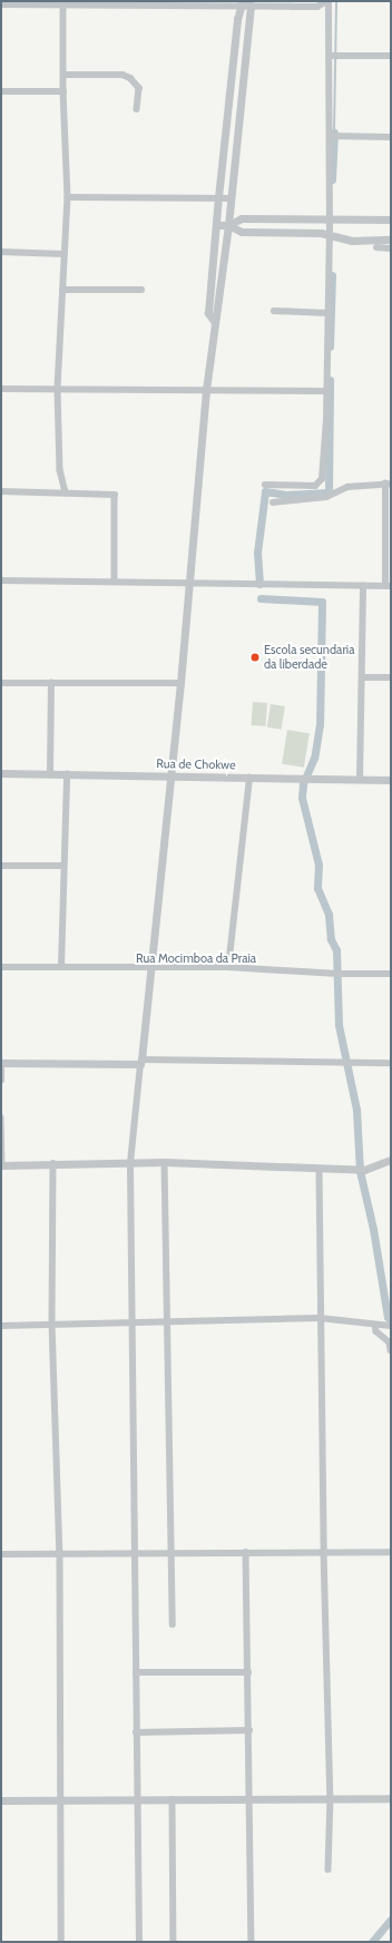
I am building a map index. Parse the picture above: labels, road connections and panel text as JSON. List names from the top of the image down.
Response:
{
  "streets": {
    "street": ["Rua de Chokwe", "Rua Mocimboa da Praia"]
  },
  "places": ["Escola secundaria da liberdade"]
}
